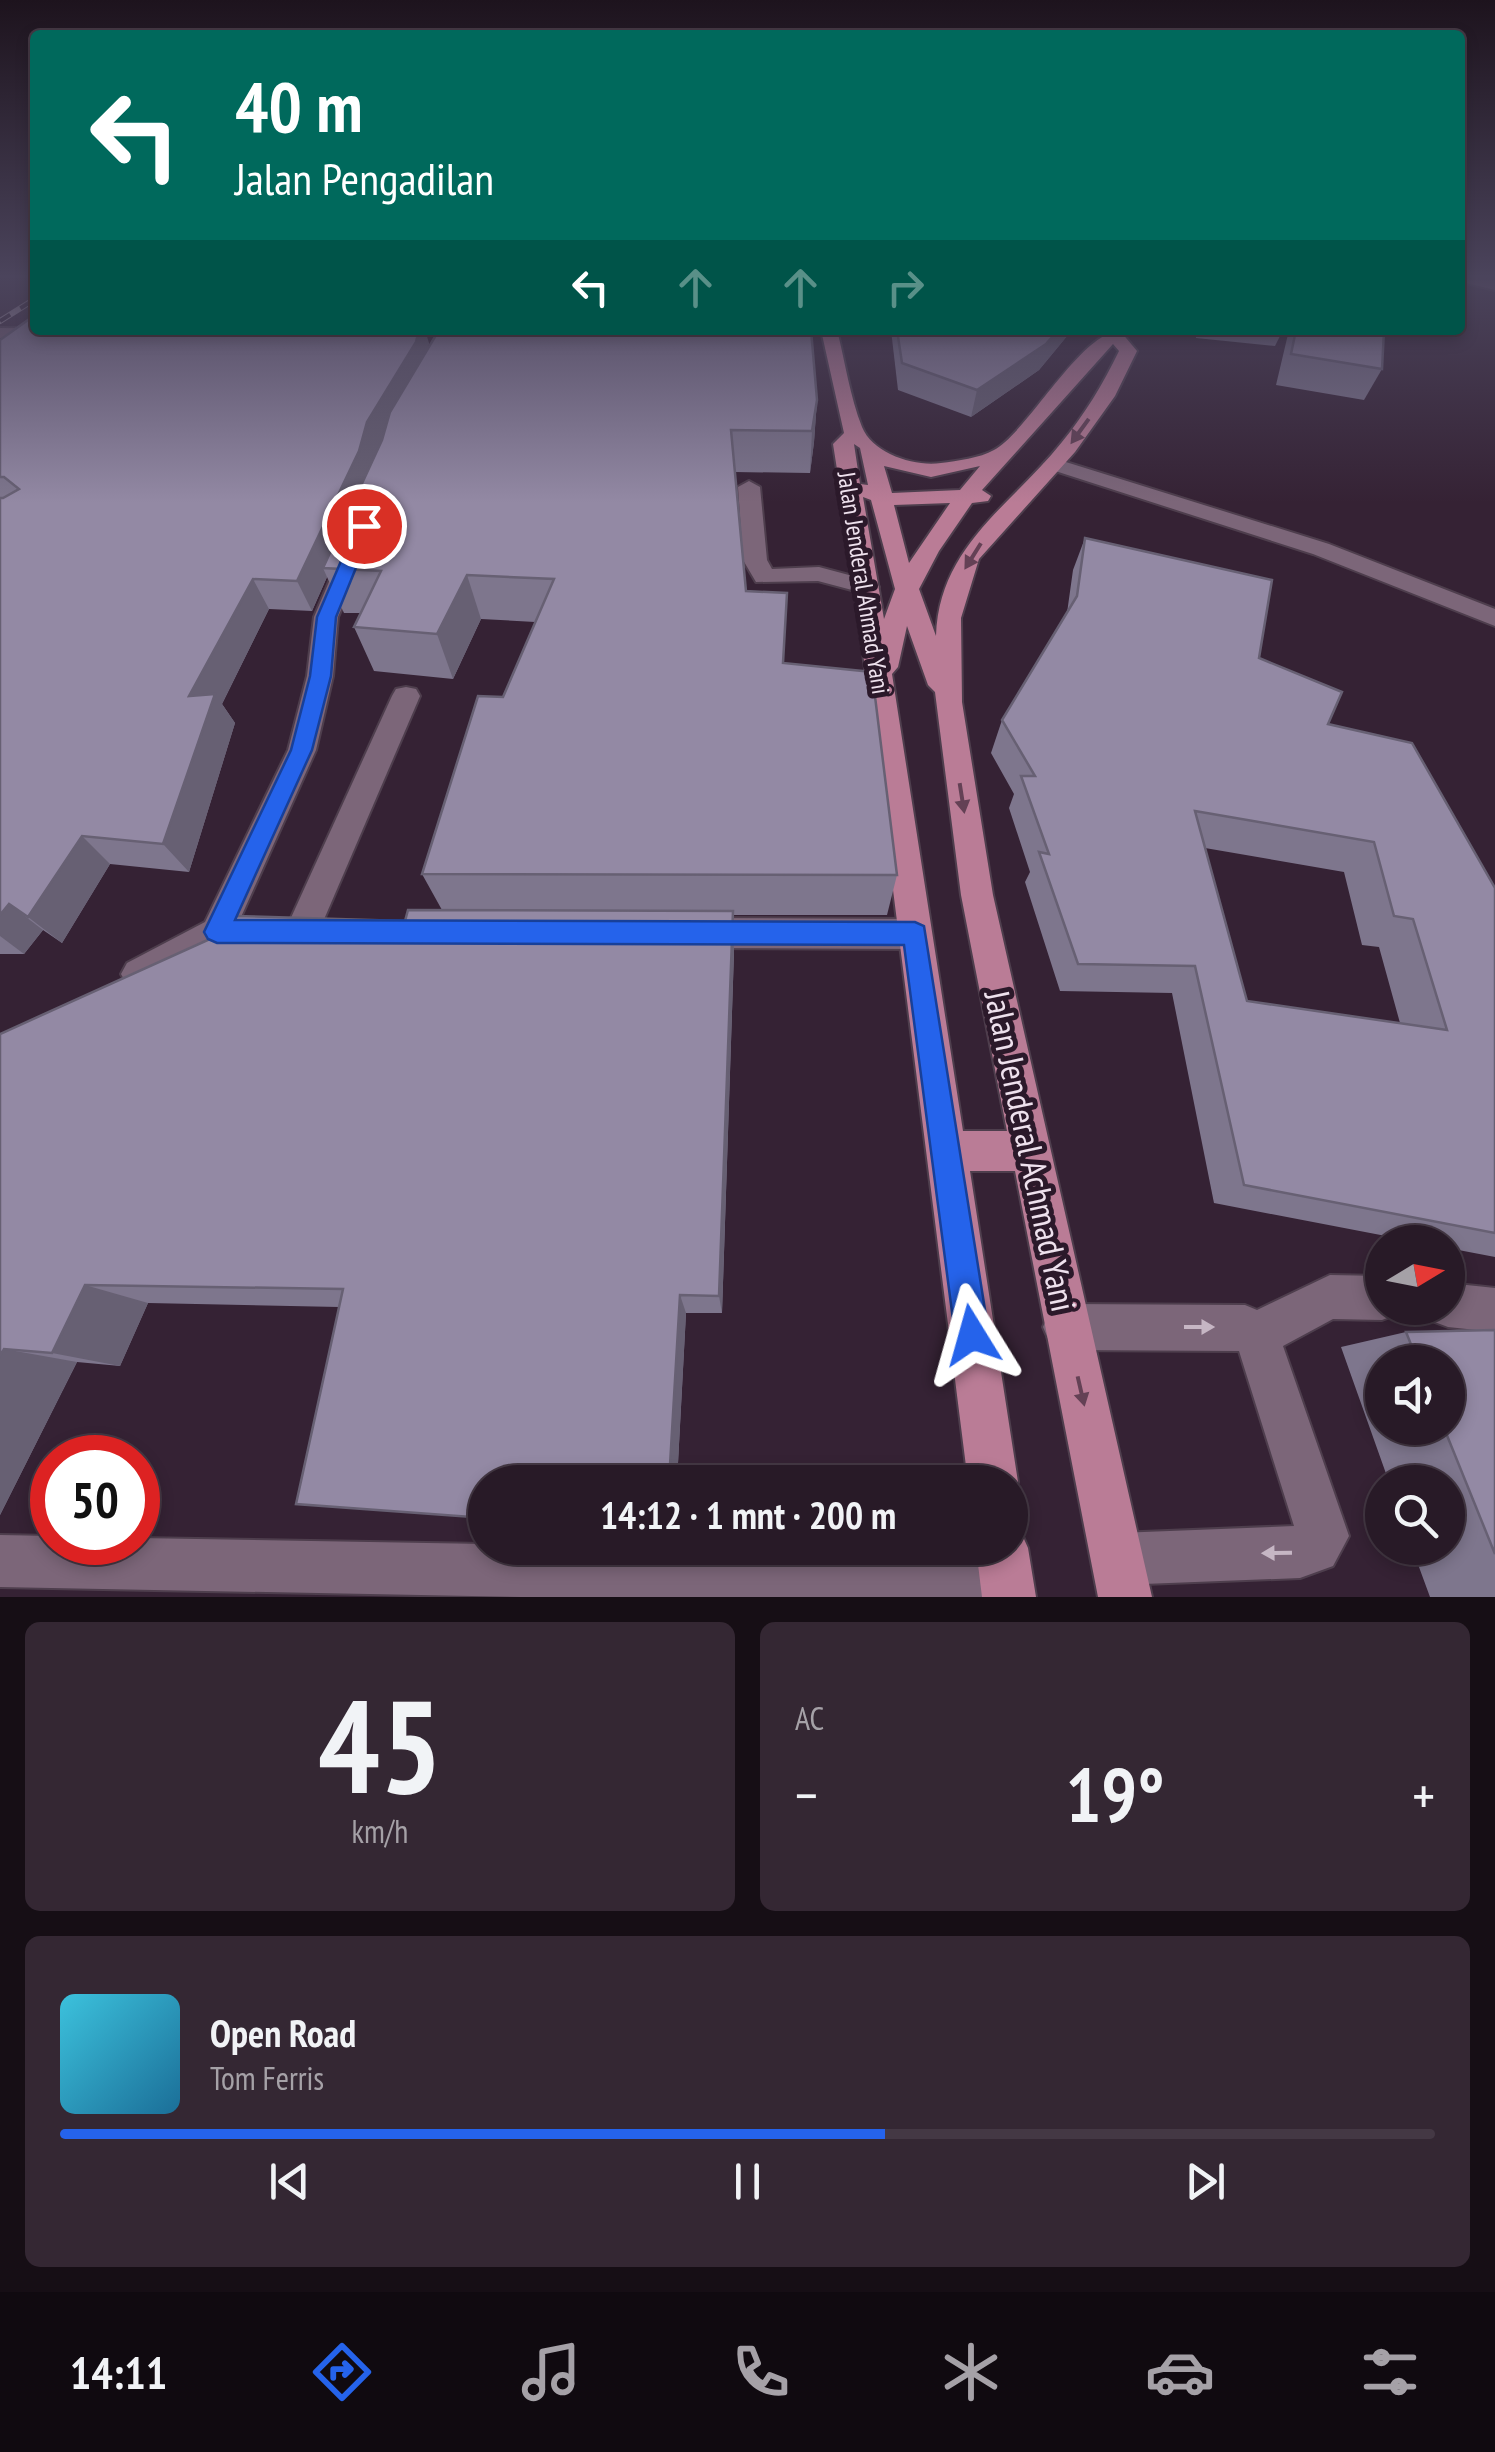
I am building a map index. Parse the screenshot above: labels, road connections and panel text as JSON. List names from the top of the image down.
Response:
{
  "streets": {
    "main road": ["Jalan Jenderal Ahmad Yani", "Jalan Jenderal Achmad Yani"]
  },
  "north": "right",
  "page": {
    "turn": ["40 m", "Jalan Pengadilan"],
    "limit": "50",
    "trip": "14:12 · 1 mnt · 200 m",
    "tile": [
      ["45", "km/h"],
      "AC"
    ],
    "heat": ["−", "19°", "+"],
    "song": ["Open Road", "Tom Ferris"],
    "tabs": "14:11"
  }
}
